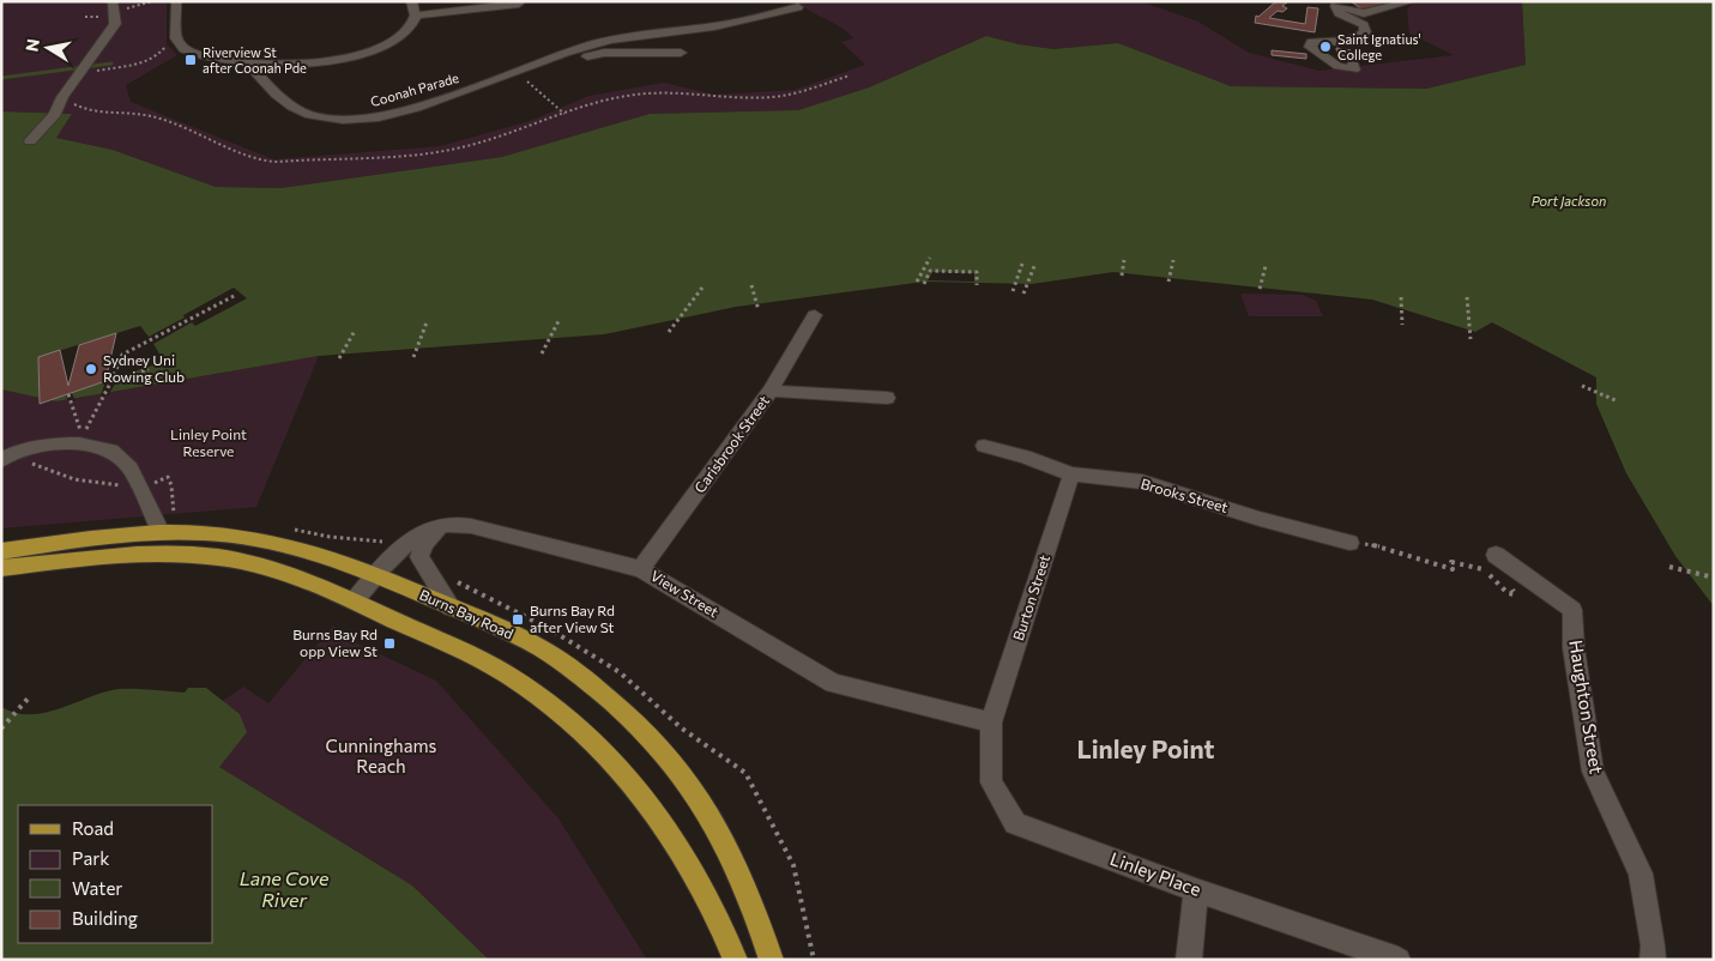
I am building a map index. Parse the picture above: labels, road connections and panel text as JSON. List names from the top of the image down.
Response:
{
  "streets": {
    "main road": ["Burns Bay Road"],
    "street": [
      "Coonah Parade",
      "Carisbrook Street",
      "Brooks Street",
      "View Street",
      "Burton Street",
      "Haughton Street",
      "Linley Place"
    ]
  },
  "crossings": [
    ["Carisbrook Street", "View Street"],
    ["Brooks Street", "Burton Street"],
    ["View Street", "Burton Street"],
    ["View Street", "Burns Bay Road"],
    ["View Street", "Linley Place"],
    ["Burton Street", "Linley Place"]
  ],
  "districts": ["Linley Point"],
  "water": ["Port Jackson", "Lane Cove River"],
  "parks": ["Linley Point Reserve", "Cunninghams Reach"],
  "places": {
    "other": ["Saint Ignatius' College", "Sydney Uni Rowing Club"],
    "transit": ["Riverview St after Coonah Pde", "Burns Bay Rd after View St", "Burns Bay Rd opp View St"]
  },
  "legend": [
    "Road",
    "Park",
    "Water",
    "Building"
  ],
  "north": "left"
}
